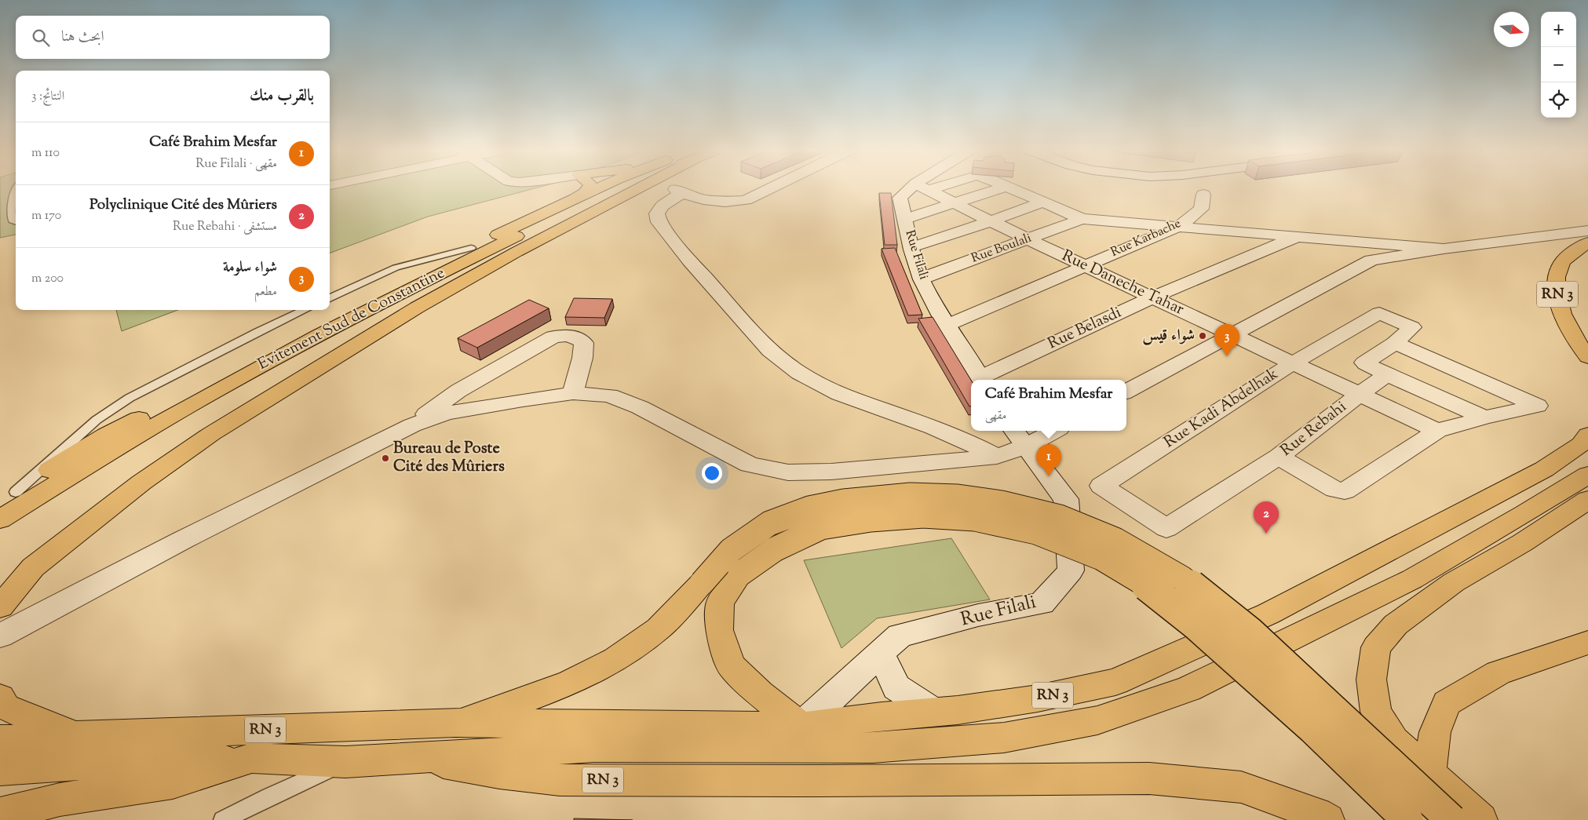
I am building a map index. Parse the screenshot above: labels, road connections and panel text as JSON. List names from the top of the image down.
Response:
{
  "streets": {
    "main road": ["RN 3", "Evitement Sud de Constantine"],
    "street": [
      "Rue Karbache",
      "Rue Boulali",
      "Rue Filali",
      "Rue Daneche Tahar",
      "Rue Belasdi",
      "Rue Kadi Abdelhak",
      "Rue Rebahi"
    ]
  },
  "crossings": [
    ["Rue Karbache", "Rue Filali"],
    ["Rue Karbache", "Rue Daneche Tahar"],
    ["Rue Boulali", "Rue Filali"],
    ["Rue Boulali", "Rue Daneche Tahar"],
    ["Rue Filali", "RN 3"],
    ["Rue Daneche Tahar", "Rue Belasdi"],
    ["Rue Daneche Tahar", "Rue Kadi Abdelhak"],
    ["Rue Daneche Tahar", "Rue Rebahi"],
    ["Rue Kadi Abdelhak", "Rue Rebahi"]
  ],
  "places": ["شواء قيس", "Bureau de Poste Cité des Mûriers"],
  "north": "right",
  "page": {
    "map_buttons": ["+", "−"],
    "search": "ابحث هنا",
    "heading": ["بالقرب منك", "النتائج: 3"],
    "list": [
      {
        "mark": "1",
        "name": "Café Brahim Mesfar",
        "note": "مقهى · Rue Filali",
        "value": "110 m"
      },
      {
        "mark": "2",
        "name": "Polyclinique Cité des Mûriers",
        "note": "مستشفى · Rue Rebahi",
        "value": "170 m"
      },
      {
        "mark": "3",
        "name": "شواء سلومة",
        "note": "مطعم",
        "value": "200 m"
      }
    ],
    "pins": ["3", "1", "2"],
    "popup": ["Café Brahim Mesfar", "مقهى"]
  }
}
